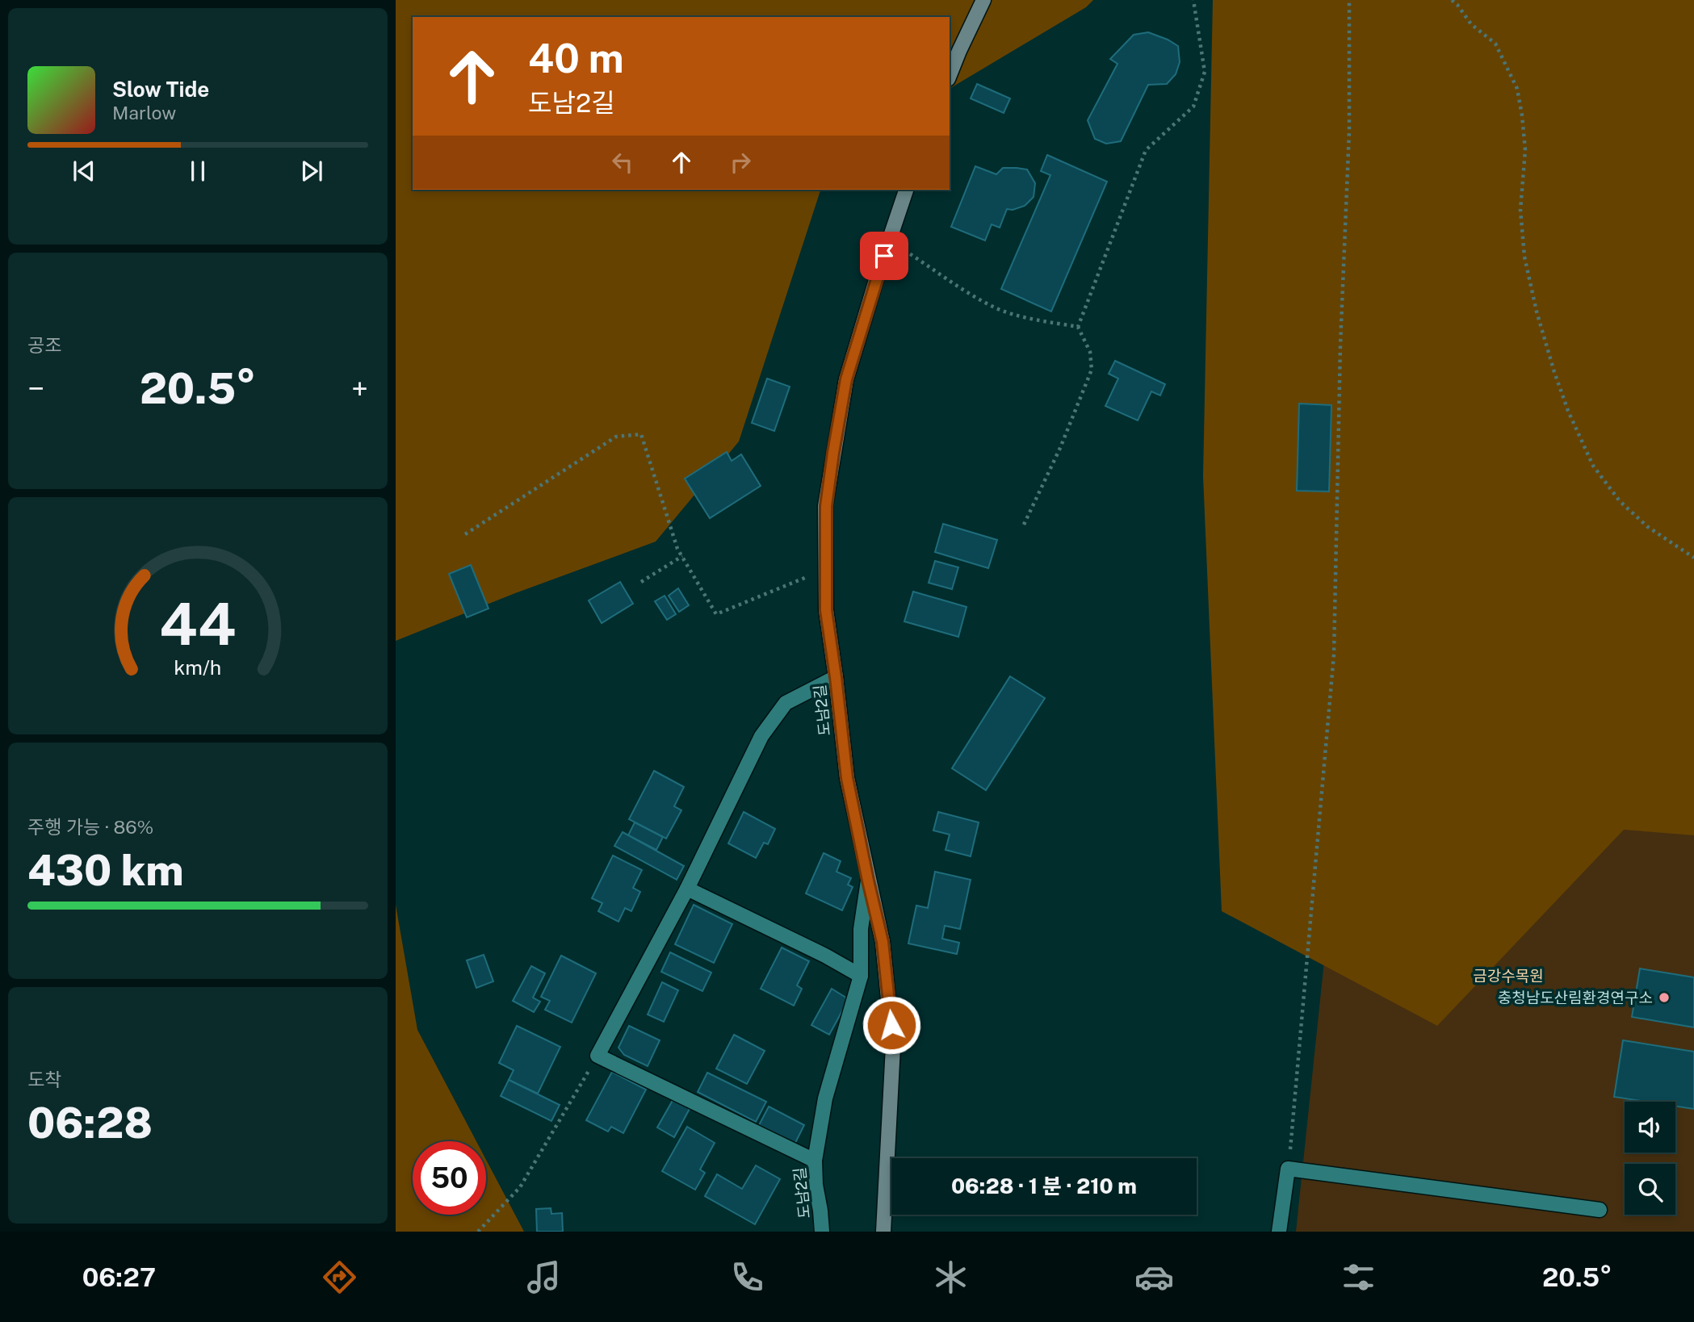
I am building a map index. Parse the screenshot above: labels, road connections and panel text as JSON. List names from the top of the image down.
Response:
{
  "streets": {
    "main road": ["도남2길"]
  },
  "parks": ["금강수목원"],
  "places": ["충청남도산림환경연구소"],
  "page": {
    "turn": ["40 m", "도남2길"],
    "song": ["Slow Tide", "Marlow"],
    "tile": [
      "공조",
      ["주행 가능 · 86%", "430 km"],
      ["도착", "06:28"]
    ],
    "heat": ["−", "20.5°", "+"],
    "limit": "50",
    "trip": "06:28 · 1 분 · 210 m",
    "tabs": ["06:27", "20.5°"],
    "gauge": ["44", "km/h"]
  }
}
